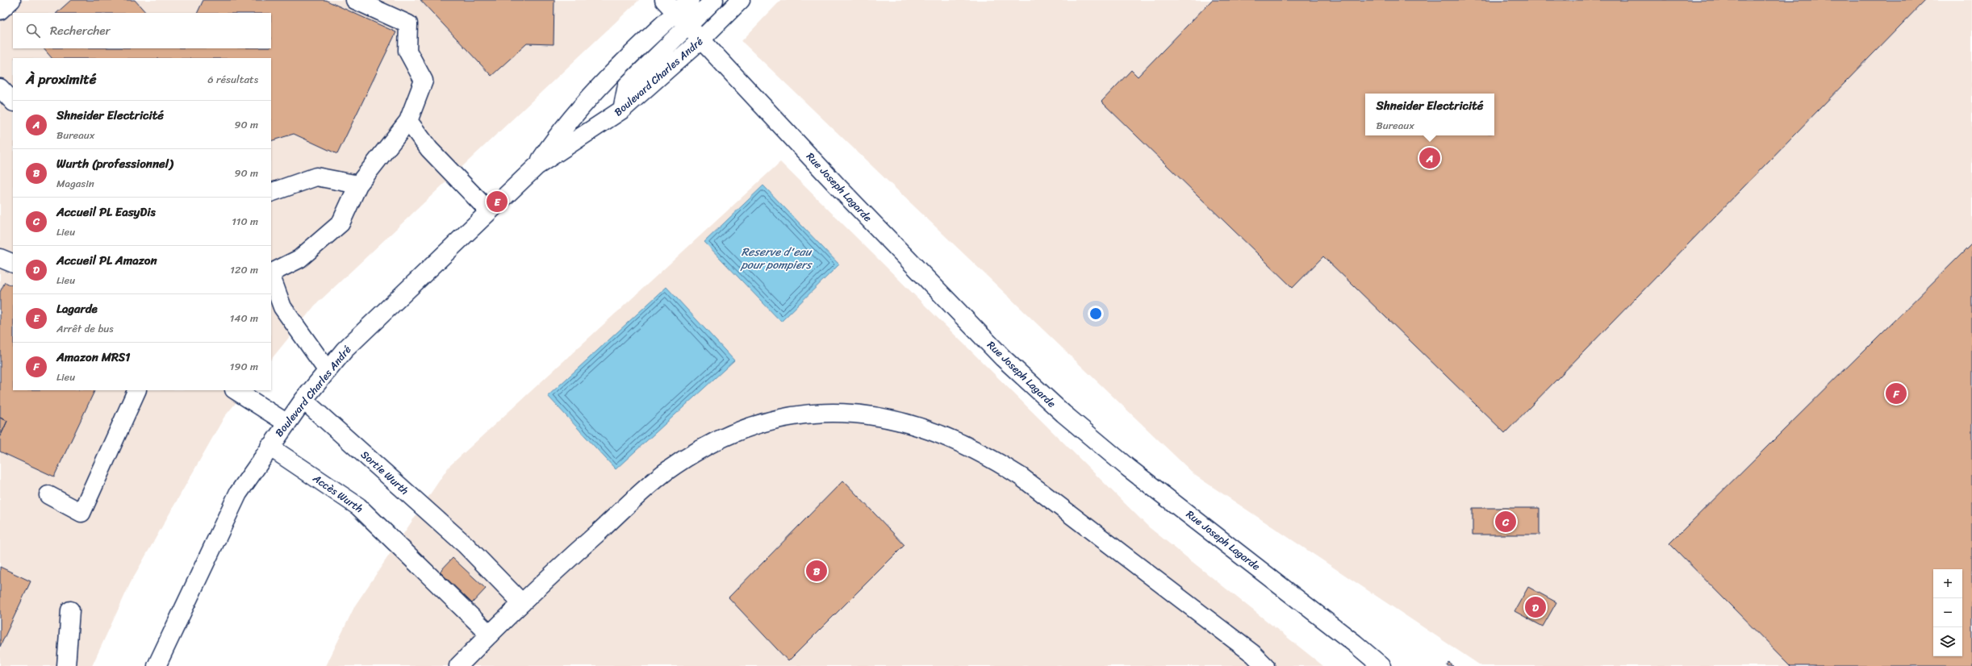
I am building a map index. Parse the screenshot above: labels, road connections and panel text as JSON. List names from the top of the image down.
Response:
{
  "streets": {
    "street": [
      "Boulevard Charles André",
      "Rue Joseph Lagarde",
      "Sortie Wurth",
      "Accès Wurth"
    ]
  },
  "crossings": [
    ["Boulevard Charles André", "Rue Joseph Lagarde"],
    ["Boulevard Charles André", "Sortie Wurth"],
    ["Boulevard Charles André", "Accès Wurth"]
  ],
  "water": ["Reserve d'eau pour pompiers"],
  "page": {
    "search": "Rechercher",
    "heading": ["À proximité", "6 résultats"],
    "popup": ["Shneider Electricité", "Bureaux"],
    "list": [
      {
        "mark": "A",
        "name": "Shneider Electricité",
        "note": "Bureaux",
        "value": "90 m"
      },
      {
        "mark": "B",
        "name": "Wurth (professionnel)",
        "note": "Magasin",
        "value": "90 m"
      },
      {
        "mark": "C",
        "name": "Accueil PL EasyDis",
        "note": "Lieu",
        "value": "110 m"
      },
      {
        "mark": "D",
        "name": "Accueil PL Amazon",
        "note": "Lieu",
        "value": "120 m"
      },
      {
        "mark": "E",
        "name": "Lagarde",
        "note": "Arrêt de bus",
        "value": "140 m"
      },
      {
        "mark": "F",
        "name": "Amazon MRS1",
        "note": "Lieu",
        "value": "190 m"
      }
    ],
    "pins": [
      "A",
      "E",
      "F",
      "C",
      "B",
      "D"
    ],
    "map_buttons": ["+", "−"]
  }
}
